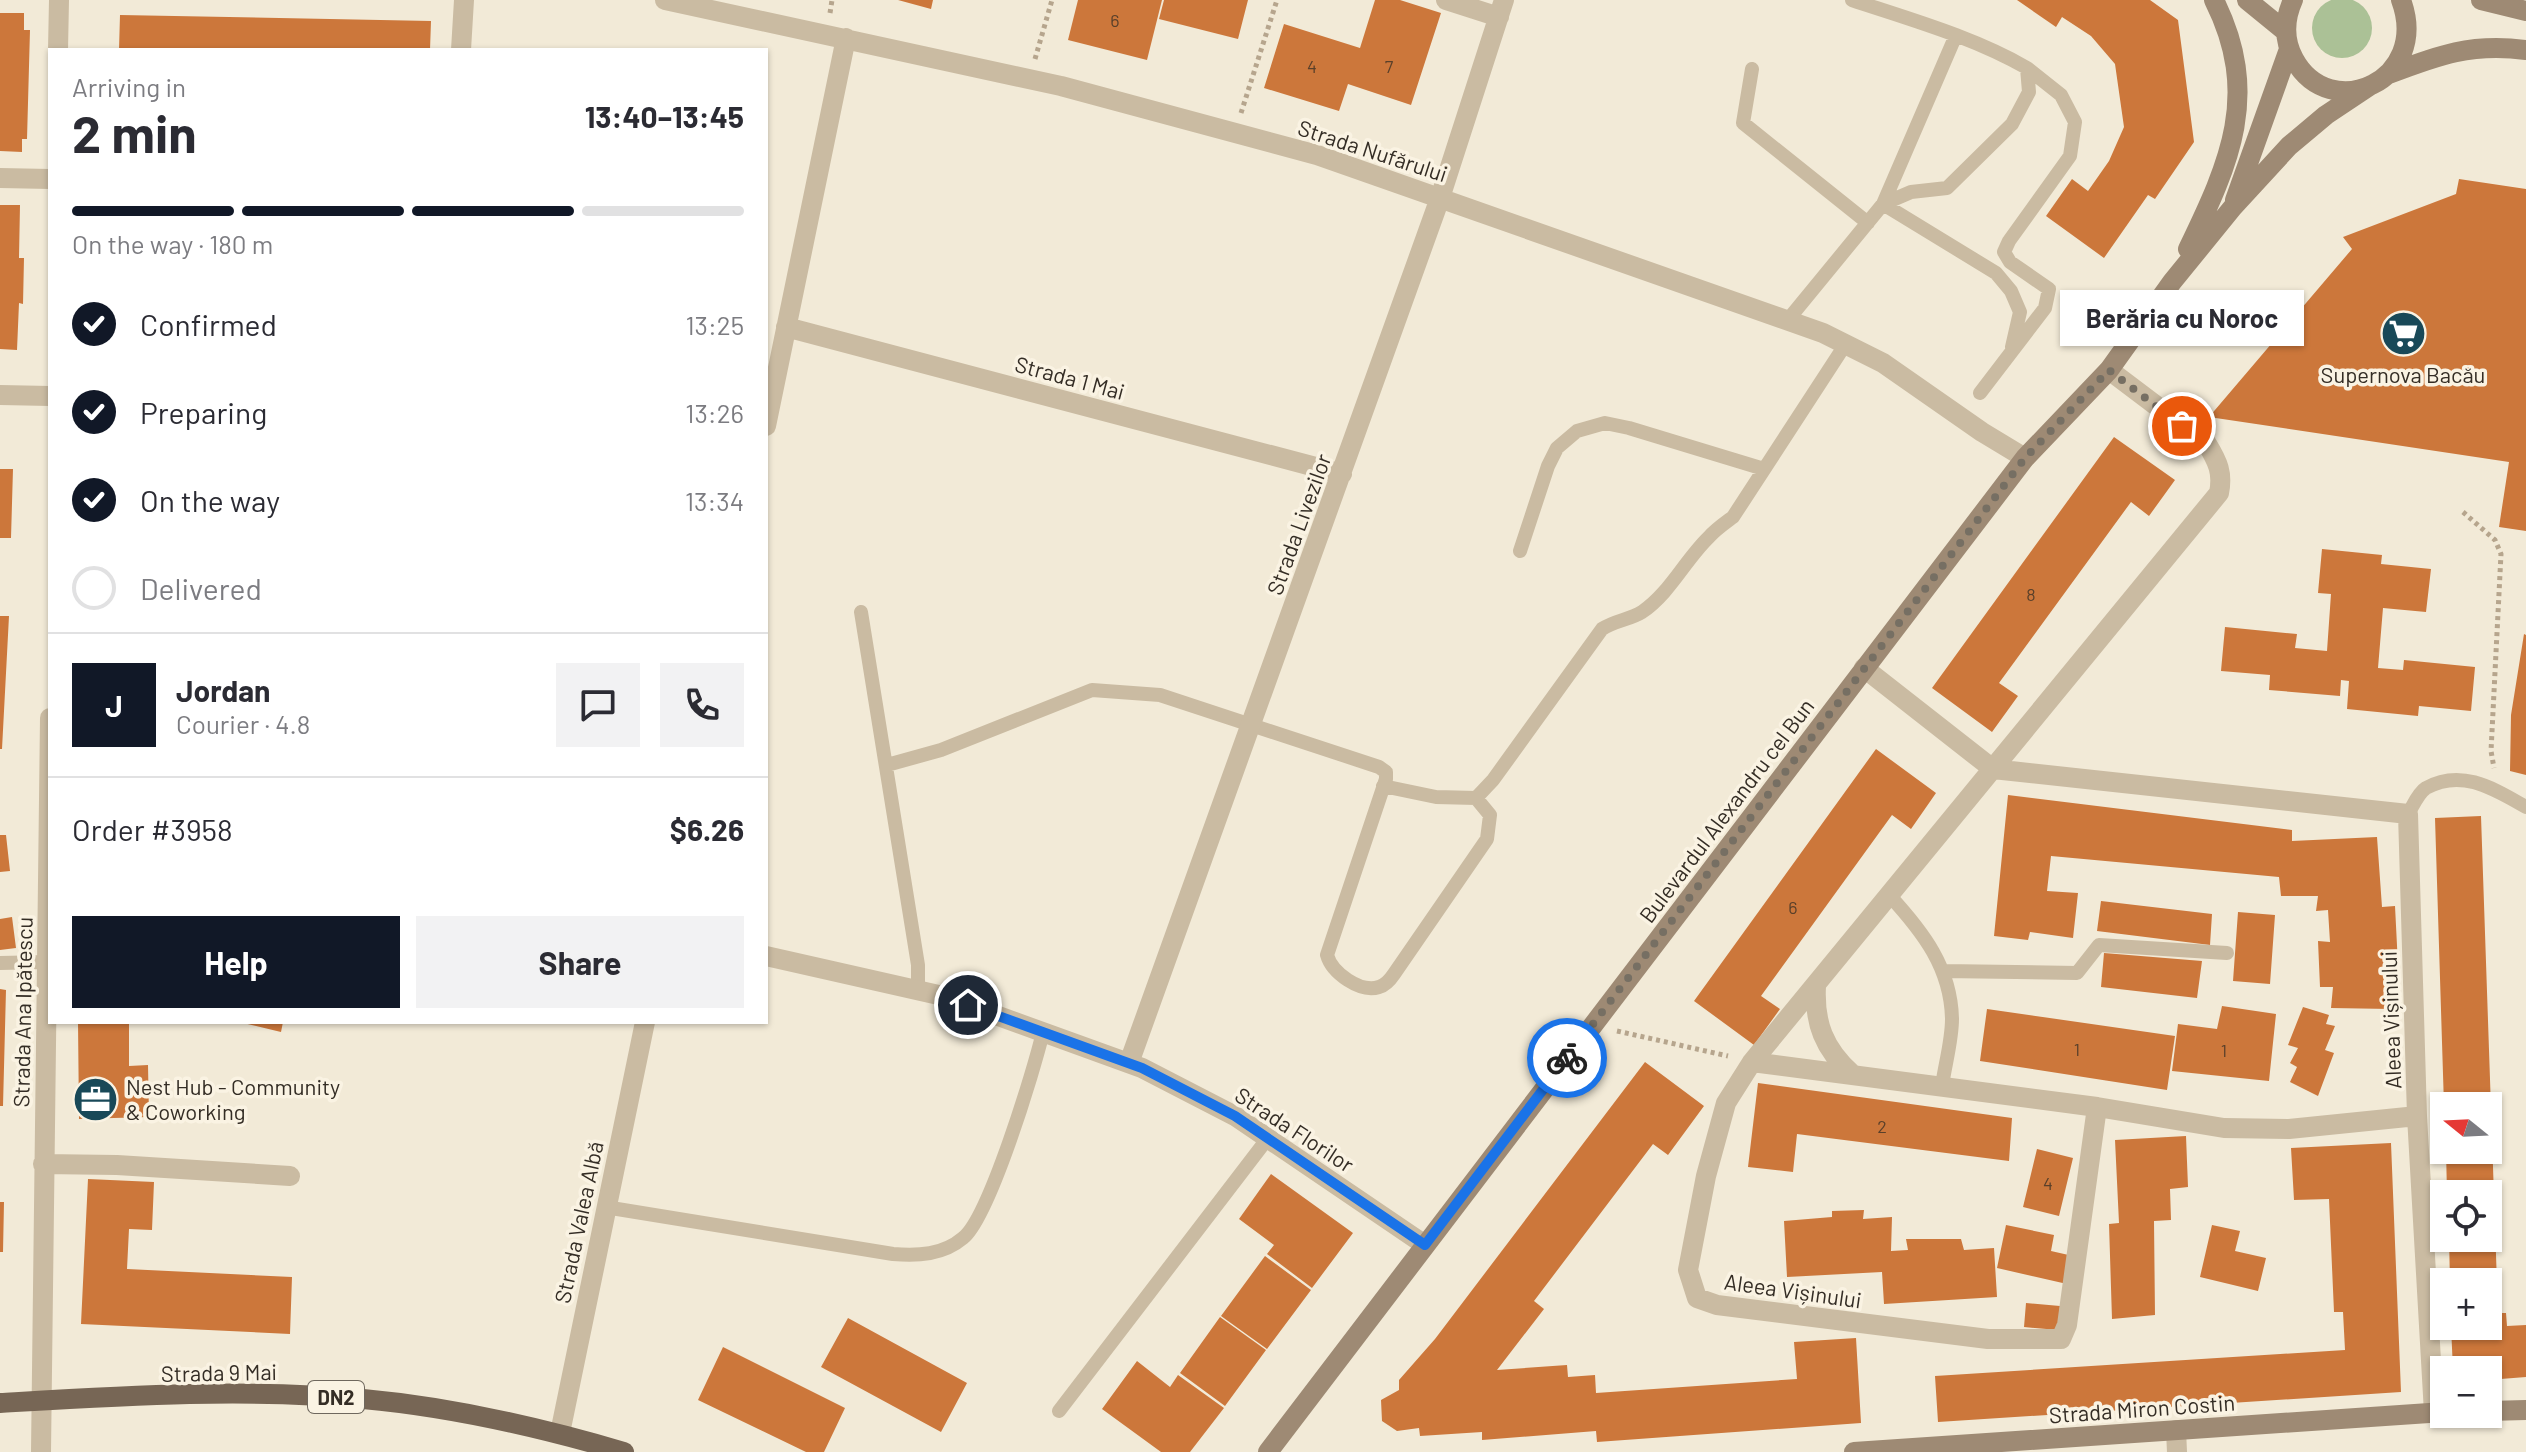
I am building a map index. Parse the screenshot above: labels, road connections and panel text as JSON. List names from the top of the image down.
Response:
{
  "streets": {
    "main road": [
      "Bulevardul Alexandru cel Bun",
      "Strada 9 Mai",
      "DN2",
      "Strada Miron Costin"
    ],
    "street": [
      "Strada Nufărului",
      "Strada 1 Mai",
      "Strada Livezilor",
      "Strada Ana Ipătescu",
      "Aleea Vișinului",
      "Strada Florilor",
      "Strada Valea Albă"
    ]
  },
  "crossings": [
    ["Strada Nufărului", "Strada Livezilor"],
    ["Strada Nufărului", "Bulevardul Alexandru cel Bun"],
    ["Strada 1 Mai", "Strada Livezilor"],
    ["Strada Livezilor", "Strada Florilor"],
    ["Bulevardul Alexandru cel Bun", "Aleea Vișinului"],
    ["Bulevardul Alexandru cel Bun", "Strada Florilor"],
    ["Strada Ana Ipătescu", "Strada 9 Mai"],
    ["Aleea Vișinului", "Strada Miron Costin"],
    ["Strada Valea Albă", "Strada 9 Mai"]
  ],
  "places": {
    "supermarket": ["Supernova Bacău"],
    "other": ["Berăria cu Noroc"],
    "office": ["Nest Hub - Community & Coworking"]
  },
  "house_numbers": [
    "6",
    "4",
    "7",
    "8",
    "6",
    "1",
    "1",
    "2",
    "4"
  ],
  "north": "left",
  "page": {
    "heading": ["2 min", "Arriving in", "13:40–13:45"],
    "panel": [
      "Jordan",
      "Courier · 4.8",
      "Order #3958",
      "$6.26"
    ],
    "bar": "On the way · 180 m",
    "list": [
      ["Confirmed", "13:25"],
      ["Preparing", "13:26"],
      ["On the way", "13:34"],
      "Delivered"
    ],
    "bubble": "Berăria cu Noroc",
    "round": "J",
    "buttons": ["Help", "Share"],
    "map_buttons": ["+", "−"]
  }
}
